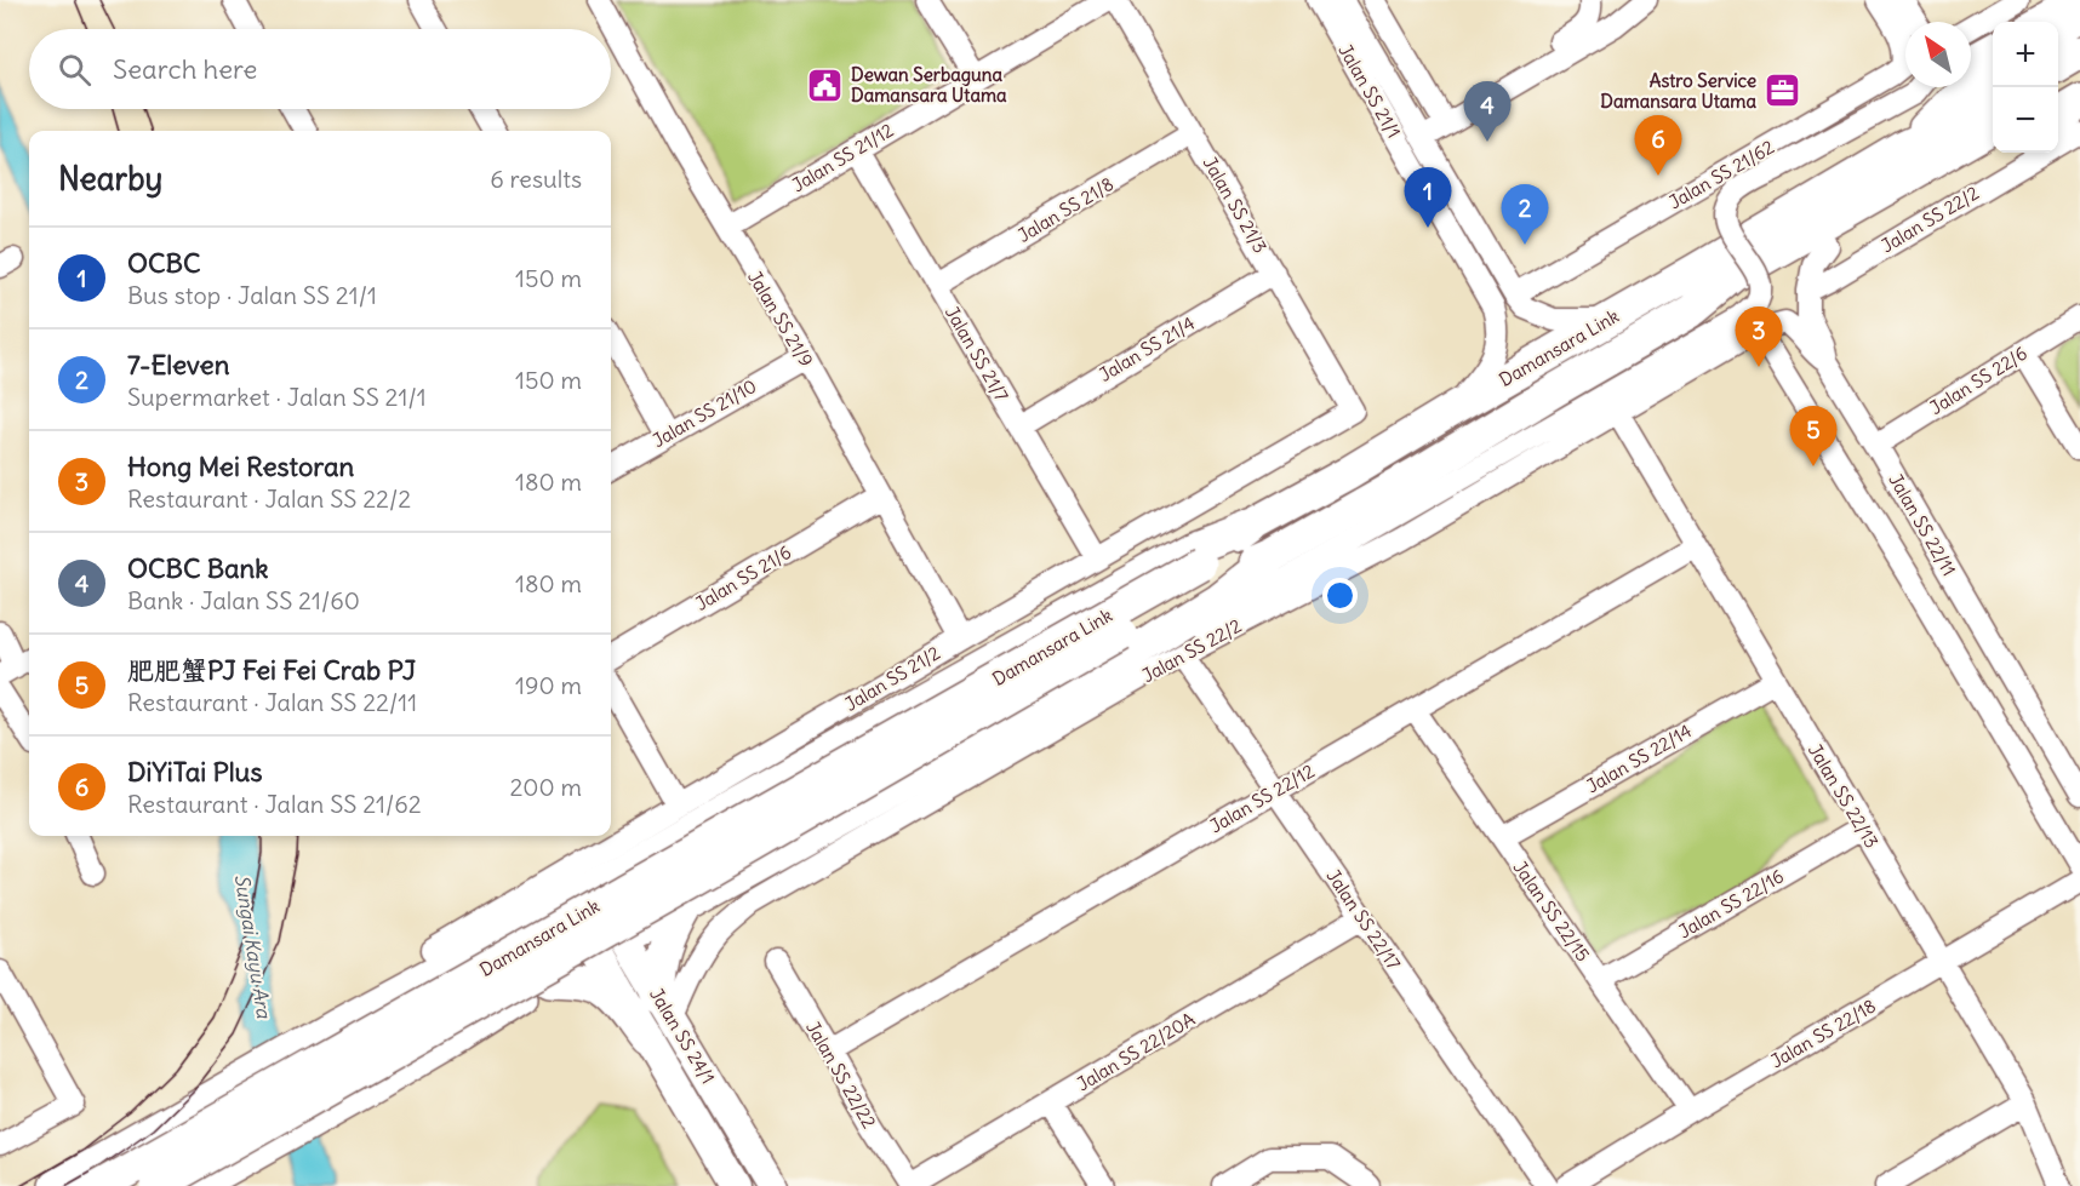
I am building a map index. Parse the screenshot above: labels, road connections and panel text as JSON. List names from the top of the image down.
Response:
{
  "streets": {
    "highway": ["Damansara Link"],
    "main road": ["Jalan SS 24/1"],
    "street": [
      "Jalan SS 21/1",
      "Jalan SS 21/12",
      "Jalan SS 21/62",
      "Jalan SS 21/3",
      "Jalan SS 21/8",
      "Jalan SS 22/2",
      "Jalan SS 21/9",
      "Jalan SS 21/4",
      "Jalan SS 21/7",
      "Jalan SS 22/6",
      "Jalan SS 21/10",
      "Jalan SS 22/11",
      "Jalan SS 21/6",
      "Jalan SS 21/2",
      "Jalan SS 22/14",
      "Jalan SS 22/13",
      "Jalan SS 22/12",
      "Jalan SS 22/16",
      "Jalan SS 22/15",
      "Jalan SS 22/17",
      "Jalan SS 22/18",
      "Jalan SS 22/20A",
      "Jalan SS 22/22"
    ]
  },
  "crossings": [
    ["Jalan SS 21/1", "Jalan SS 21/62"],
    ["Jalan SS 21/1", "Damansara Link"],
    ["Jalan SS 21/12", "Jalan SS 21/9"],
    ["Jalan SS 21/12", "Jalan SS 21/7"],
    ["Jalan SS 21/3", "Jalan SS 21/8"],
    ["Jalan SS 21/3", "Jalan SS 21/4"],
    ["Jalan SS 21/3", "Jalan SS 21/2"],
    ["Jalan SS 21/8", "Jalan SS 21/7"],
    ["Jalan SS 22/2", "Jalan SS 22/11"],
    ["Jalan SS 22/2", "Jalan SS 22/13"],
    ["Jalan SS 22/2", "Jalan SS 22/17"],
    ["Jalan SS 22/2", "Jalan SS 24/1"],
    ["Jalan SS 21/9", "Jalan SS 21/10"],
    ["Jalan SS 21/9", "Jalan SS 21/6"],
    ["Jalan SS 21/9", "Jalan SS 21/2"],
    ["Jalan SS 21/4", "Jalan SS 21/7"],
    ["Jalan SS 21/7", "Jalan SS 21/2"],
    ["Jalan SS 22/6", "Jalan SS 22/11"],
    ["Jalan SS 22/14", "Jalan SS 22/13"],
    ["Jalan SS 22/14", "Jalan SS 22/15"],
    ["Jalan SS 22/13", "Jalan SS 22/12"],
    ["Jalan SS 22/13", "Jalan SS 22/16"],
    ["Jalan SS 22/13", "Jalan SS 22/18"],
    ["Jalan SS 22/12", "Jalan SS 22/15"],
    ["Jalan SS 22/12", "Jalan SS 22/17"],
    ["Jalan SS 22/12", "Jalan SS 22/22"],
    ["Jalan SS 22/16", "Jalan SS 22/15"],
    ["Jalan SS 22/15", "Jalan SS 22/18"],
    ["Jalan SS 22/17", "Jalan SS 22/20A"],
    ["Jalan SS 22/20A", "Jalan SS 22/22"]
  ],
  "water": ["Sungai Kayu Ara"],
  "places": {
    "public building": ["Dewan Serbaguna Damansara Utama"],
    "office": ["Astro Service Damansara Utama"]
  },
  "north": "top left",
  "page": {
    "map_buttons": ["+", "−"],
    "search": "Search here",
    "pins": [
      "4",
      "6",
      "1",
      "2",
      "3",
      "5"
    ],
    "heading": ["Nearby", "6 results"],
    "list": [
      {
        "mark": "1",
        "name": "OCBC",
        "note": "Bus stop · Jalan SS 21/1",
        "value": "150 m"
      },
      {
        "mark": "2",
        "name": "7-Eleven",
        "note": "Supermarket · Jalan SS 21/1",
        "value": "150 m"
      },
      {
        "mark": "3",
        "name": "Hong Mei Restoran",
        "note": "Restaurant · Jalan SS 22/2",
        "value": "180 m"
      },
      {
        "mark": "4",
        "name": "OCBC Bank",
        "note": "Bank · Jalan SS 21/60",
        "value": "180 m"
      },
      {
        "mark": "5",
        "name": "肥肥蟹PJ Fei Fei Crab PJ",
        "note": "Restaurant · Jalan SS 22/11",
        "value": "190 m"
      },
      {
        "mark": "6",
        "name": "DiYiTai Plus",
        "note": "Restaurant · Jalan SS 21/62",
        "value": "200 m"
      }
    ]
  }
}
